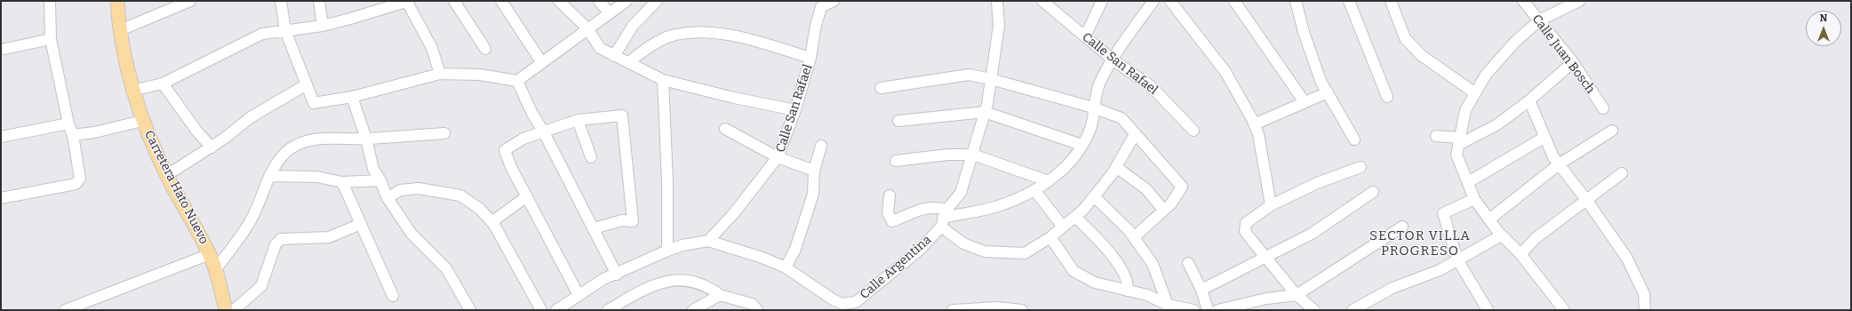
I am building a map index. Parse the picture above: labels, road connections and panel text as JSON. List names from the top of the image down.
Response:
{
  "streets": {
    "main road": ["Carretera Hato Nuevo"],
    "street": ["Calle Juan Bosch", "Calle San Rafael", "Calle Argentina"]
  },
  "crossings": [
    ["Calle San Rafael", "Calle Argentina"]
  ],
  "districts": ["SECTOR VILLA PROGRESO"],
  "north": "top"
}
